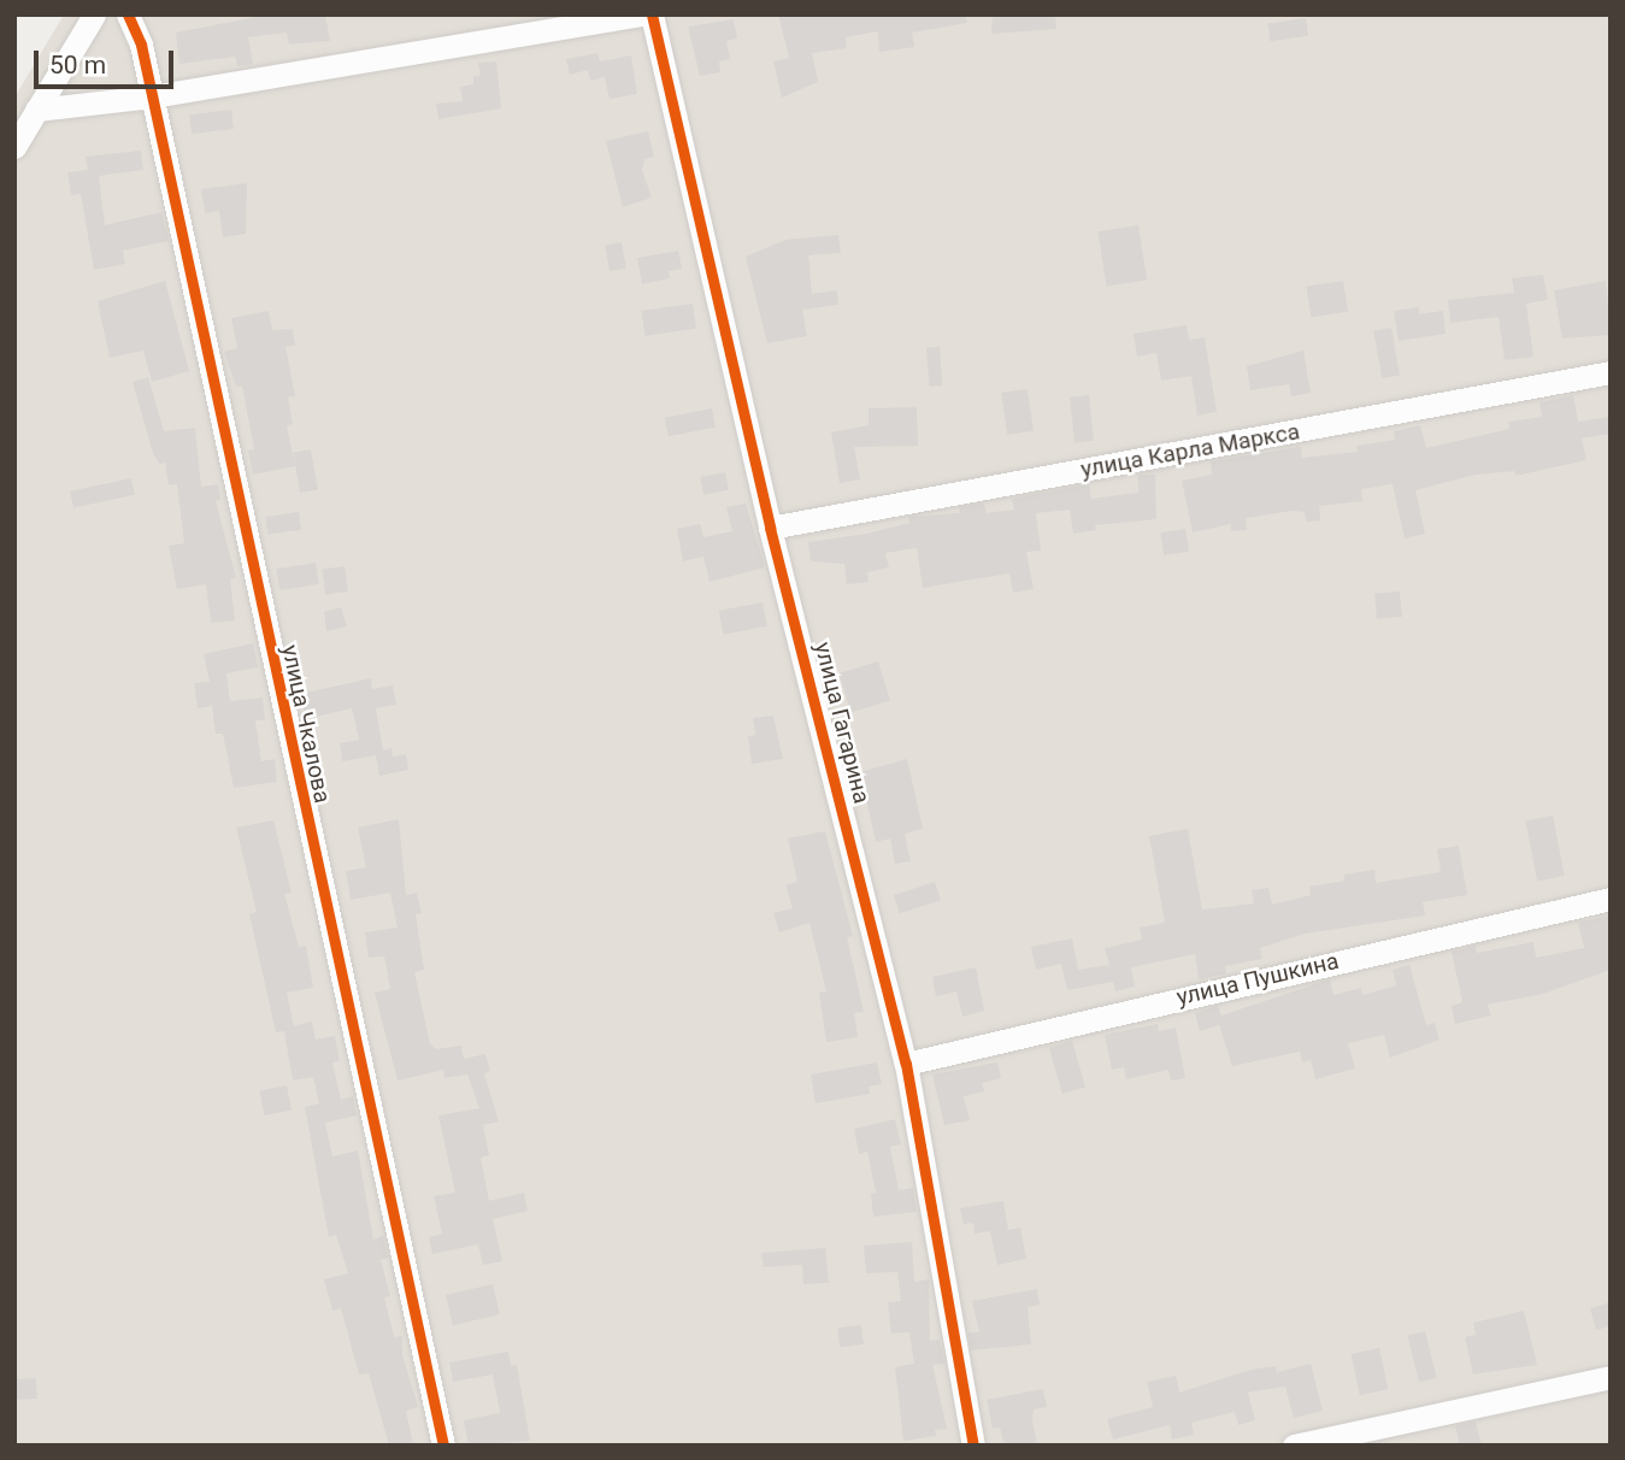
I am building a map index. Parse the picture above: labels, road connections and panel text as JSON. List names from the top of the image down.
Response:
{
  "streets": {
    "street": [
      "улица Карла Маркса",
      "улица Гагарина",
      "улица Чкалова",
      "улица Пушкина"
    ]
  },
  "crossings": [
    ["улица Карла Маркса", "улица Гагарина"],
    ["улица Гагарина", "улица Пушкина"]
  ],
  "scale_bar": "50 m"
}
